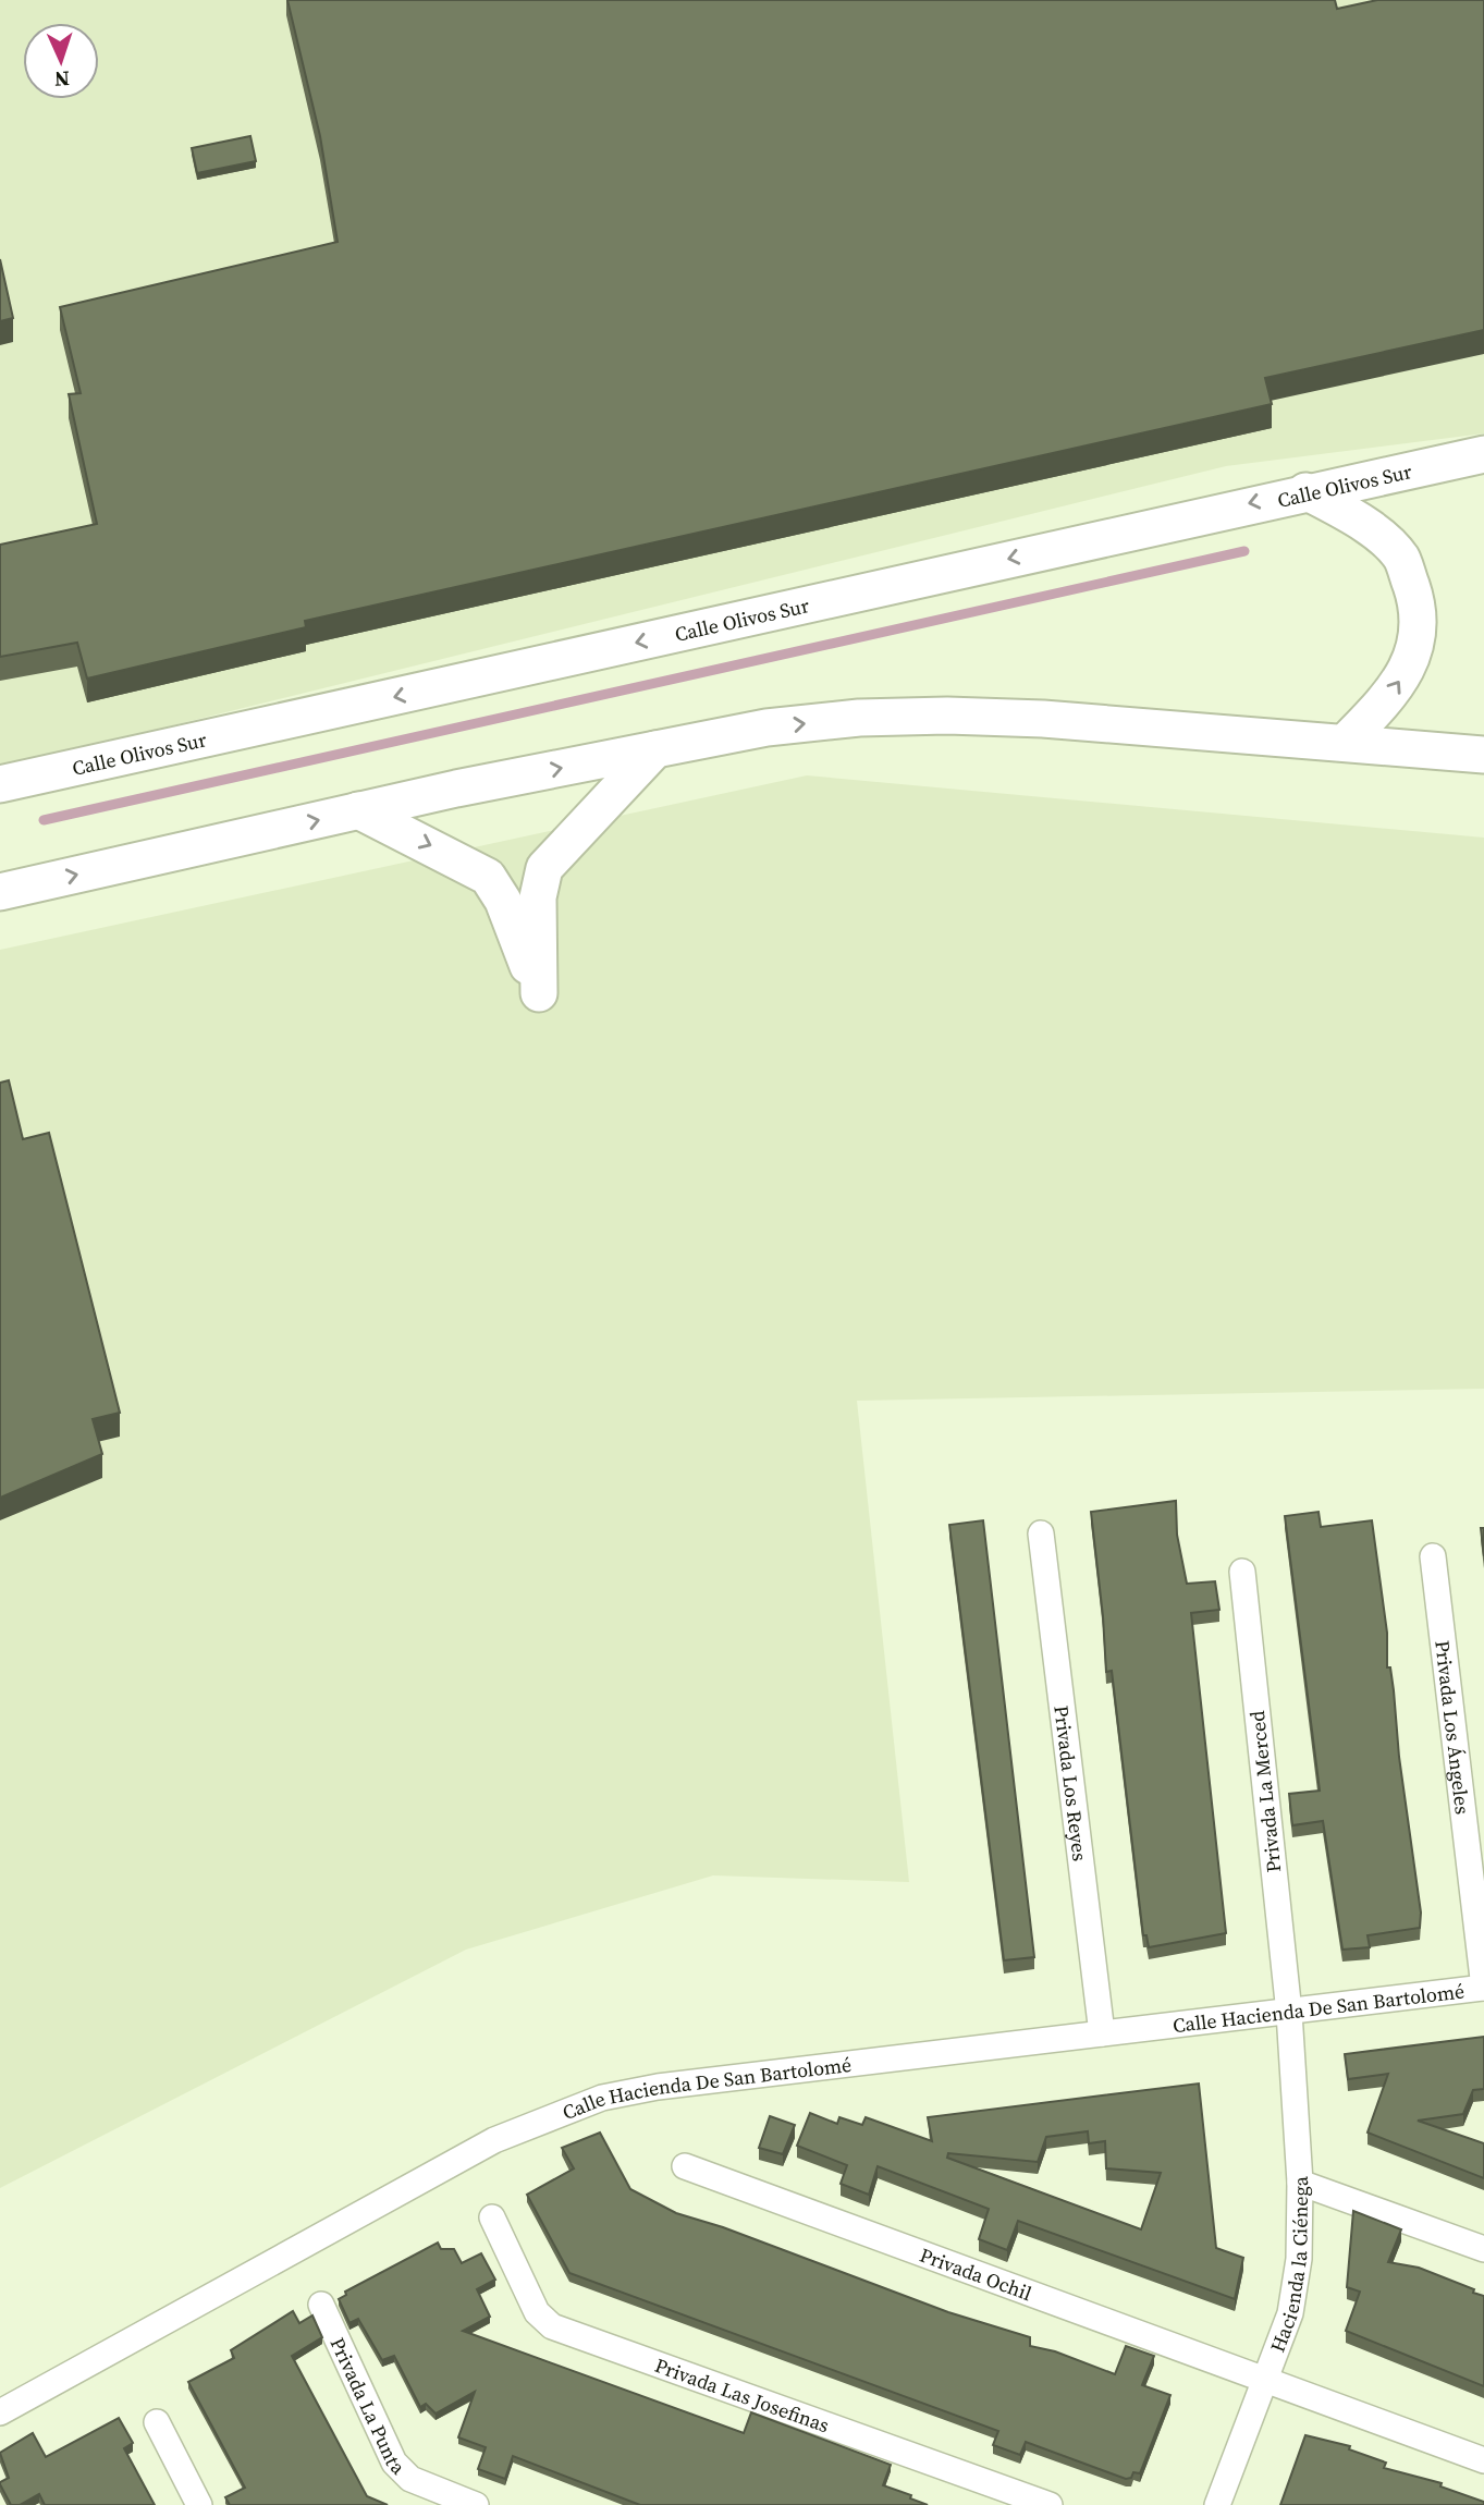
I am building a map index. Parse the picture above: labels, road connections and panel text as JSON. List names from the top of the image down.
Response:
{
  "streets": {
    "main road": ["Calle Olivos Sur"],
    "street": [
      "Privada Los Ángeles",
      "Privada Los Reyes",
      "Privada La Merced",
      "Calle Hacienda De San Bartolomé",
      "Hacienda la Ciénega",
      "Privada Ochil",
      "Privada Las Josefinas",
      "Privada La Punta"
    ]
  },
  "crossings": [
    ["Privada Los Ángeles", "Calle Hacienda De San Bartolomé"],
    ["Privada Los Reyes", "Calle Hacienda De San Bartolomé"],
    ["Privada La Merced", "Calle Hacienda De San Bartolomé"],
    ["Privada La Merced", "Hacienda la Ciénega"],
    ["Calle Hacienda De San Bartolomé", "Hacienda la Ciénega"],
    ["Hacienda la Ciénega", "Privada Ochil"]
  ],
  "north": "bottom"
}
